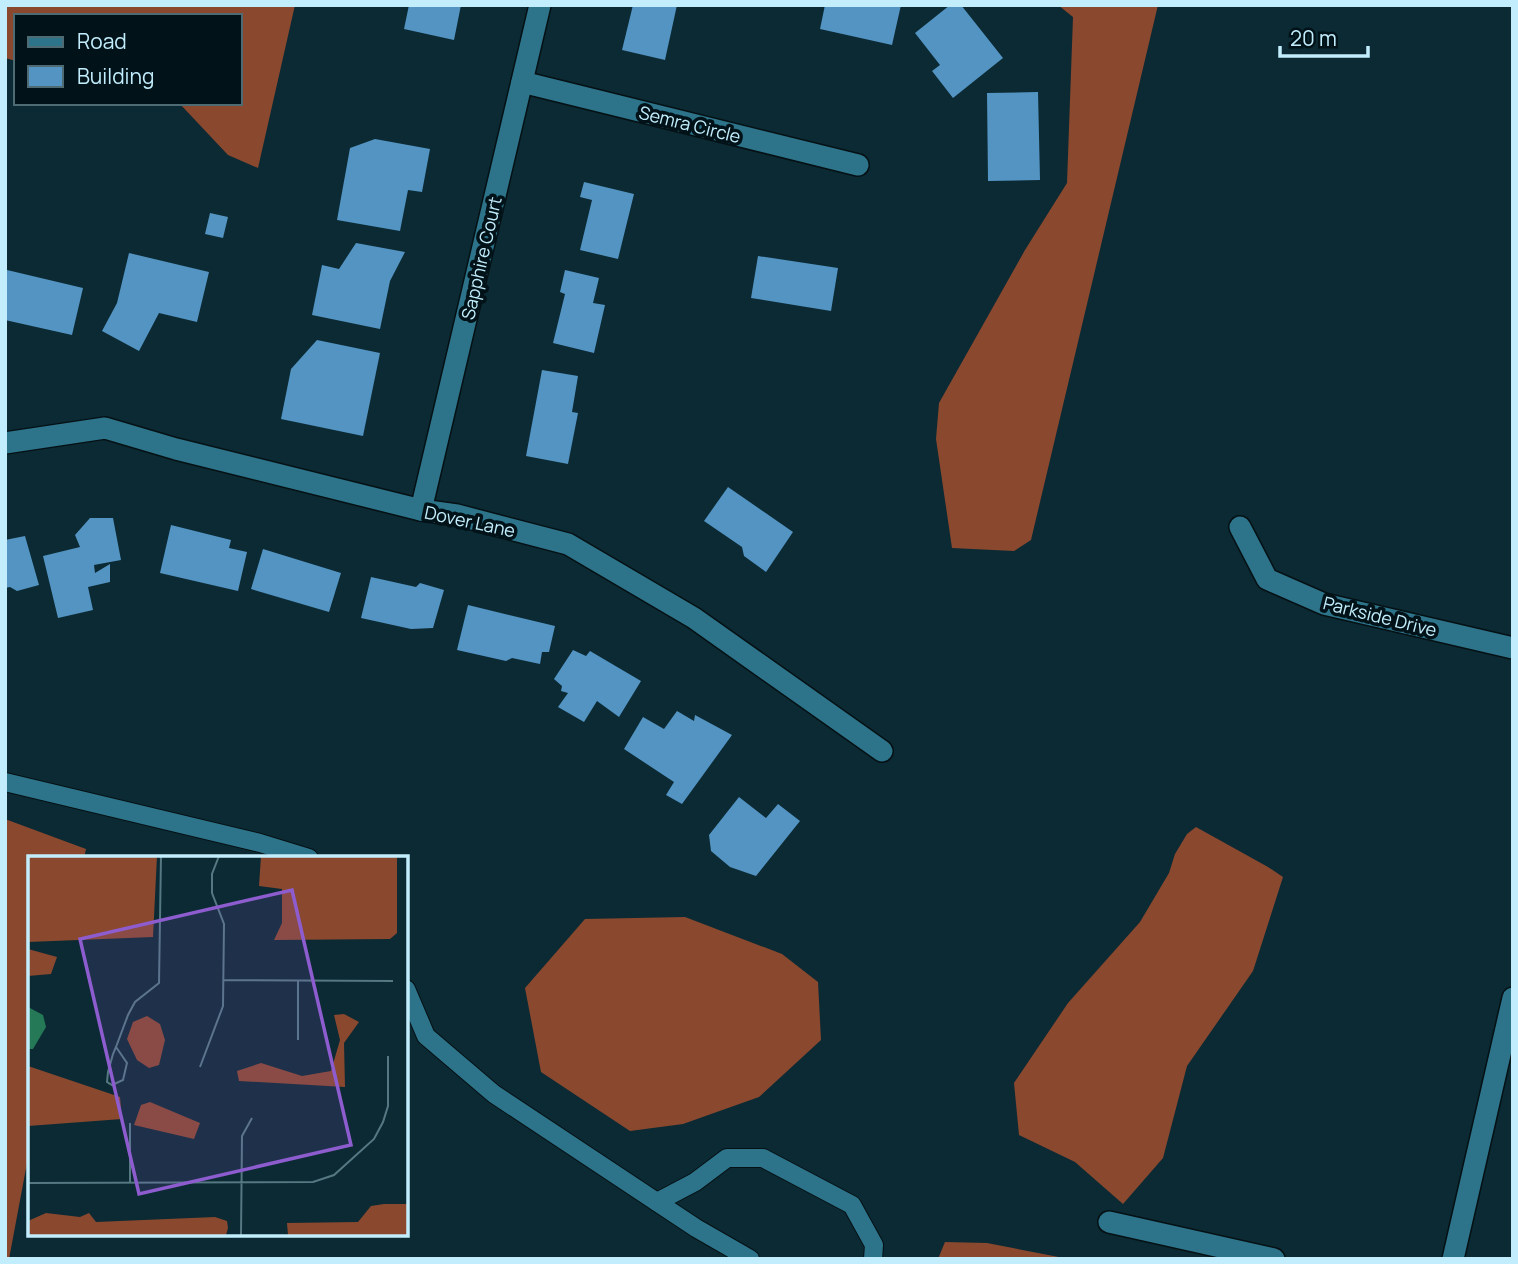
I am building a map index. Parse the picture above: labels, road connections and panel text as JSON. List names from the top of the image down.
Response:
{
  "streets": {
    "street": [
      "Semra Circle",
      "Sapphire Court",
      "Dover Lane",
      "Parkside Drive"
    ]
  },
  "crossings": [
    ["Semra Circle", "Sapphire Court"],
    ["Sapphire Court", "Dover Lane"]
  ],
  "legend": ["Road", "Building"],
  "scale_bar": "20 m"
}
